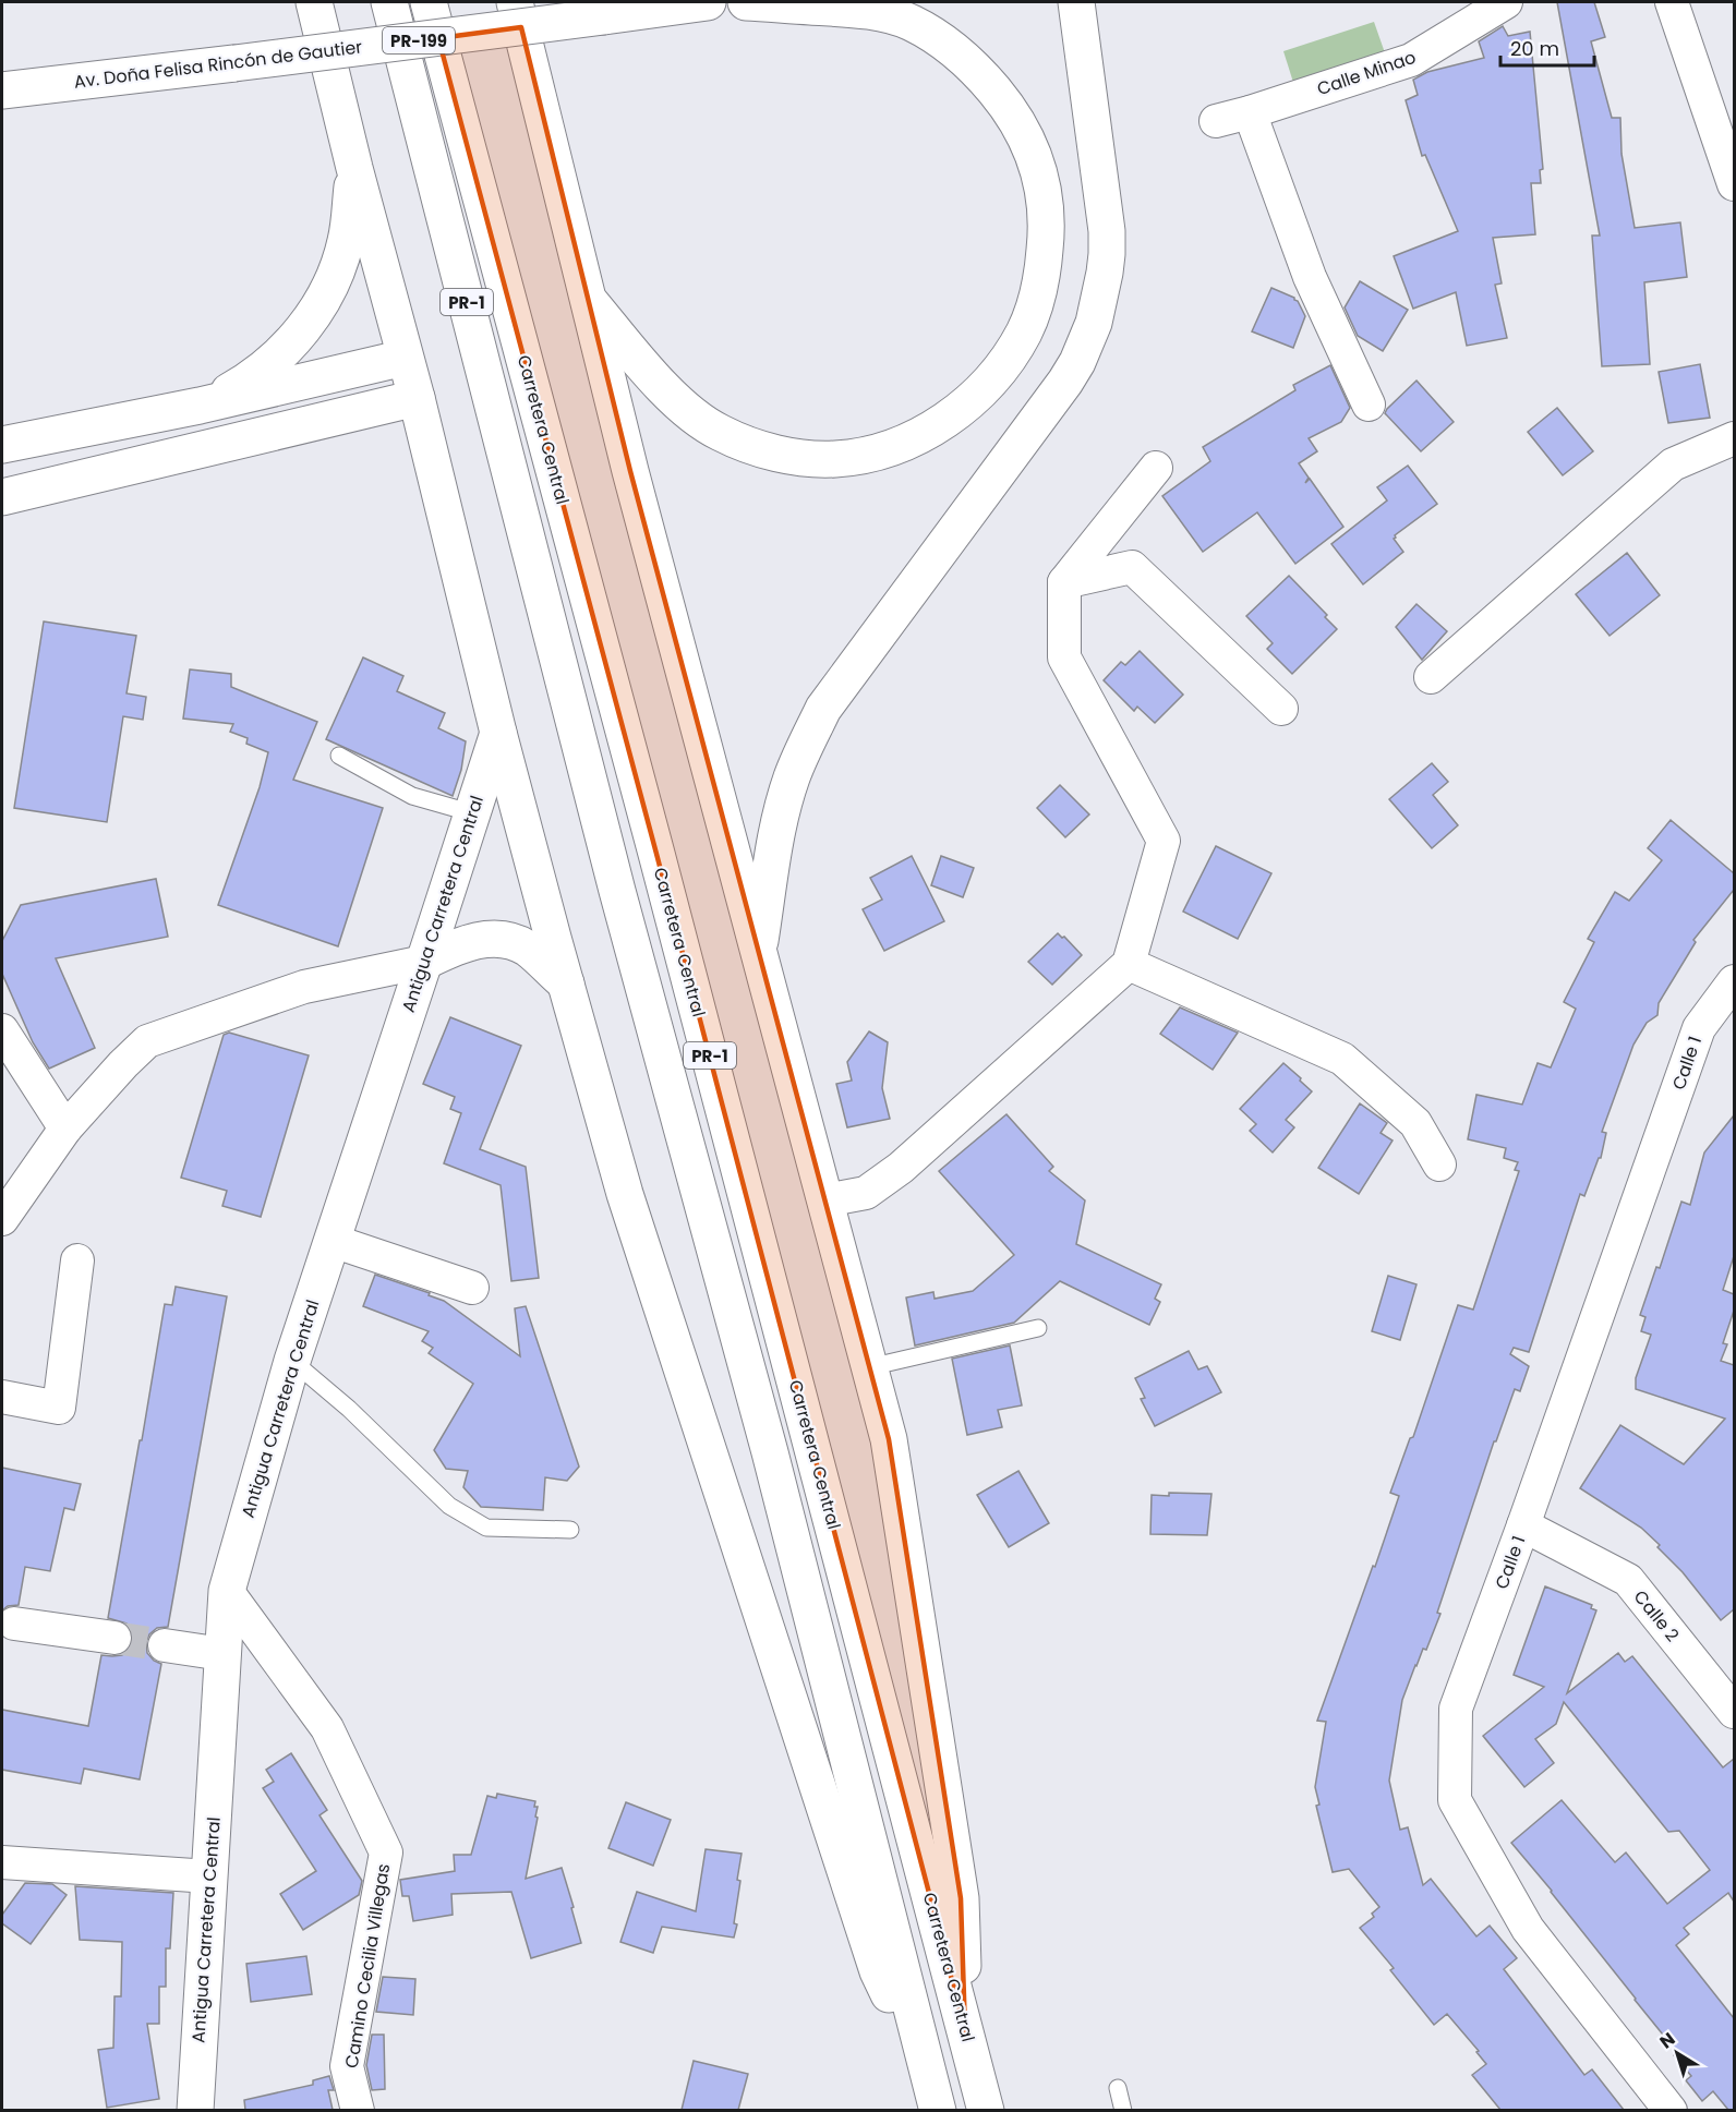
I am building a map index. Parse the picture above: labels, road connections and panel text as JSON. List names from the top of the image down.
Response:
{
  "streets": {
    "main road": [
      "PR-199",
      "Av. Doña Felisa Rincón de Gautier",
      "PR-1",
      "Carretera Central",
      "Antigua Carretera Central"
    ],
    "street": [
      "Calle Minao",
      "Calle 1",
      "Calle 2",
      "Camino Cecilia Villegas"
    ]
  },
  "crossings": [
    ["Antigua Carretera Central", "Camino Cecilia Villegas"],
    ["Calle 1", "Calle 2"]
  ],
  "scale_bar": "20 m",
  "north": "top left"
}
